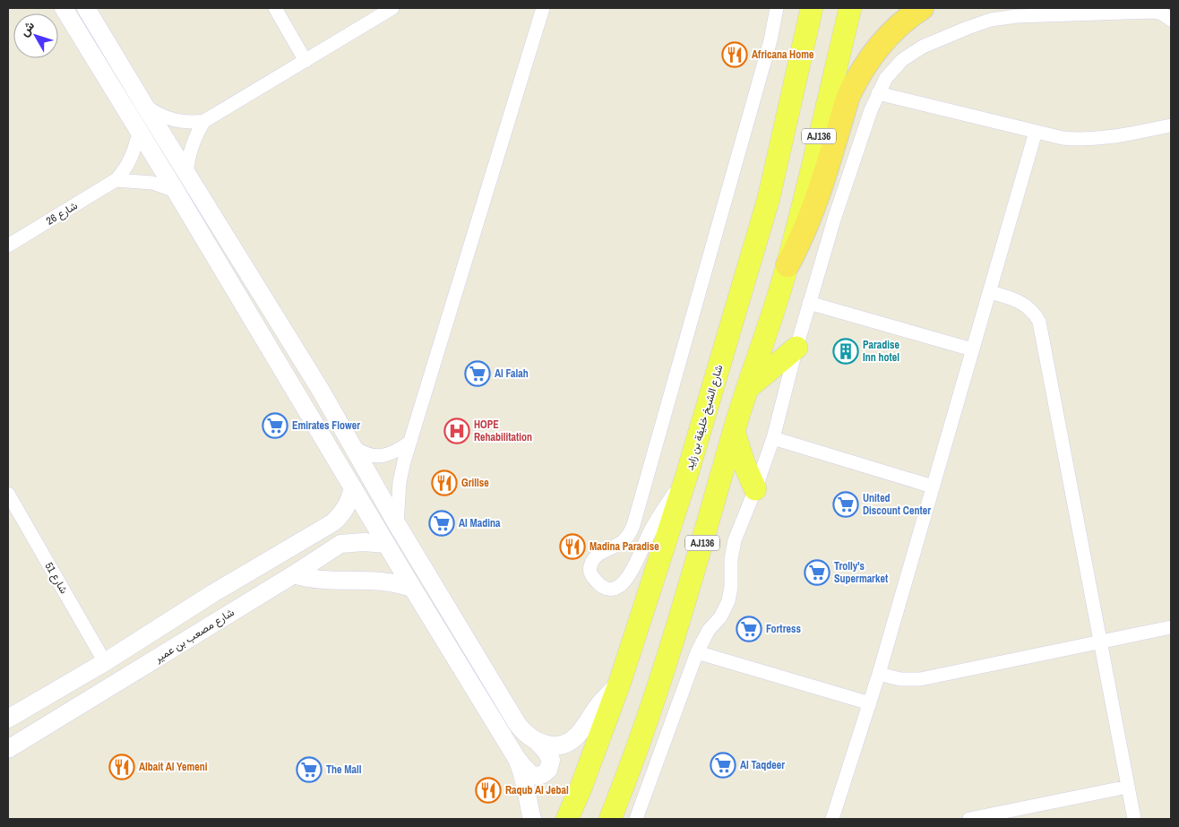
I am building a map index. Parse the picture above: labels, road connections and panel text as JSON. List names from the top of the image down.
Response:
{
  "streets": {
    "main road": ["AJ136", "شارع الشيخ خليفة بن زايد"],
    "street": ["شارع 26", "شارع 51", "شارع مصعب بن عمير"]
  },
  "places": {
    "restaurant": [
      "Africana Home",
      "Grillse",
      "Madina Paradise",
      "Albait Al Yemeni",
      "Raqub Al Jebal"
    ],
    "building": ["Paradise Inn hotel"],
    "supermarket": [
      "Al Falah",
      "Emirates Flower",
      "United Discount Center",
      "Al Madina",
      "Trolly's Supermarket",
      "Fortress",
      "Al Taqdeer",
      "The Mall"
    ],
    "hospital": ["HOPE Rehabilitation"]
  },
  "north": "top left"
}
